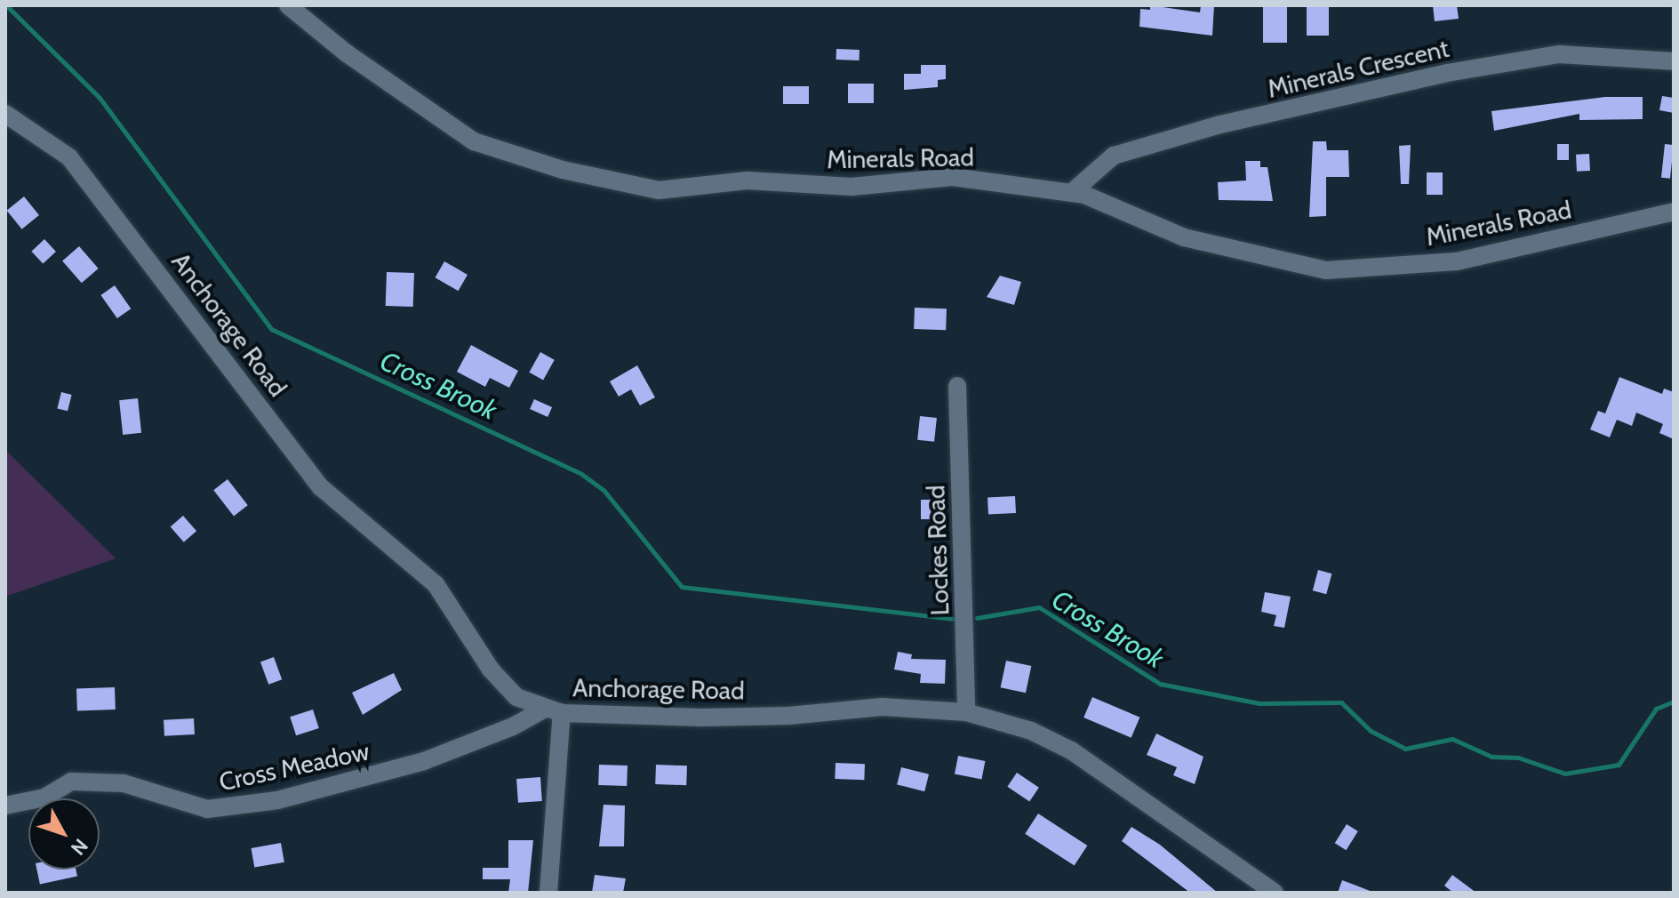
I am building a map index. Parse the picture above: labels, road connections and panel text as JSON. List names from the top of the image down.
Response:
{
  "streets": {
    "street": [
      "Minerals Crescent",
      "Minerals Road",
      "Anchorage Road",
      "Lockes Road",
      "Cross Meadow"
    ]
  },
  "crossings": [
    ["Minerals Crescent", "Minerals Road"],
    ["Anchorage Road", "Lockes Road"],
    ["Anchorage Road", "Cross Meadow"]
  ],
  "water": ["Cross Brook"],
  "north": "bottom right"
}
